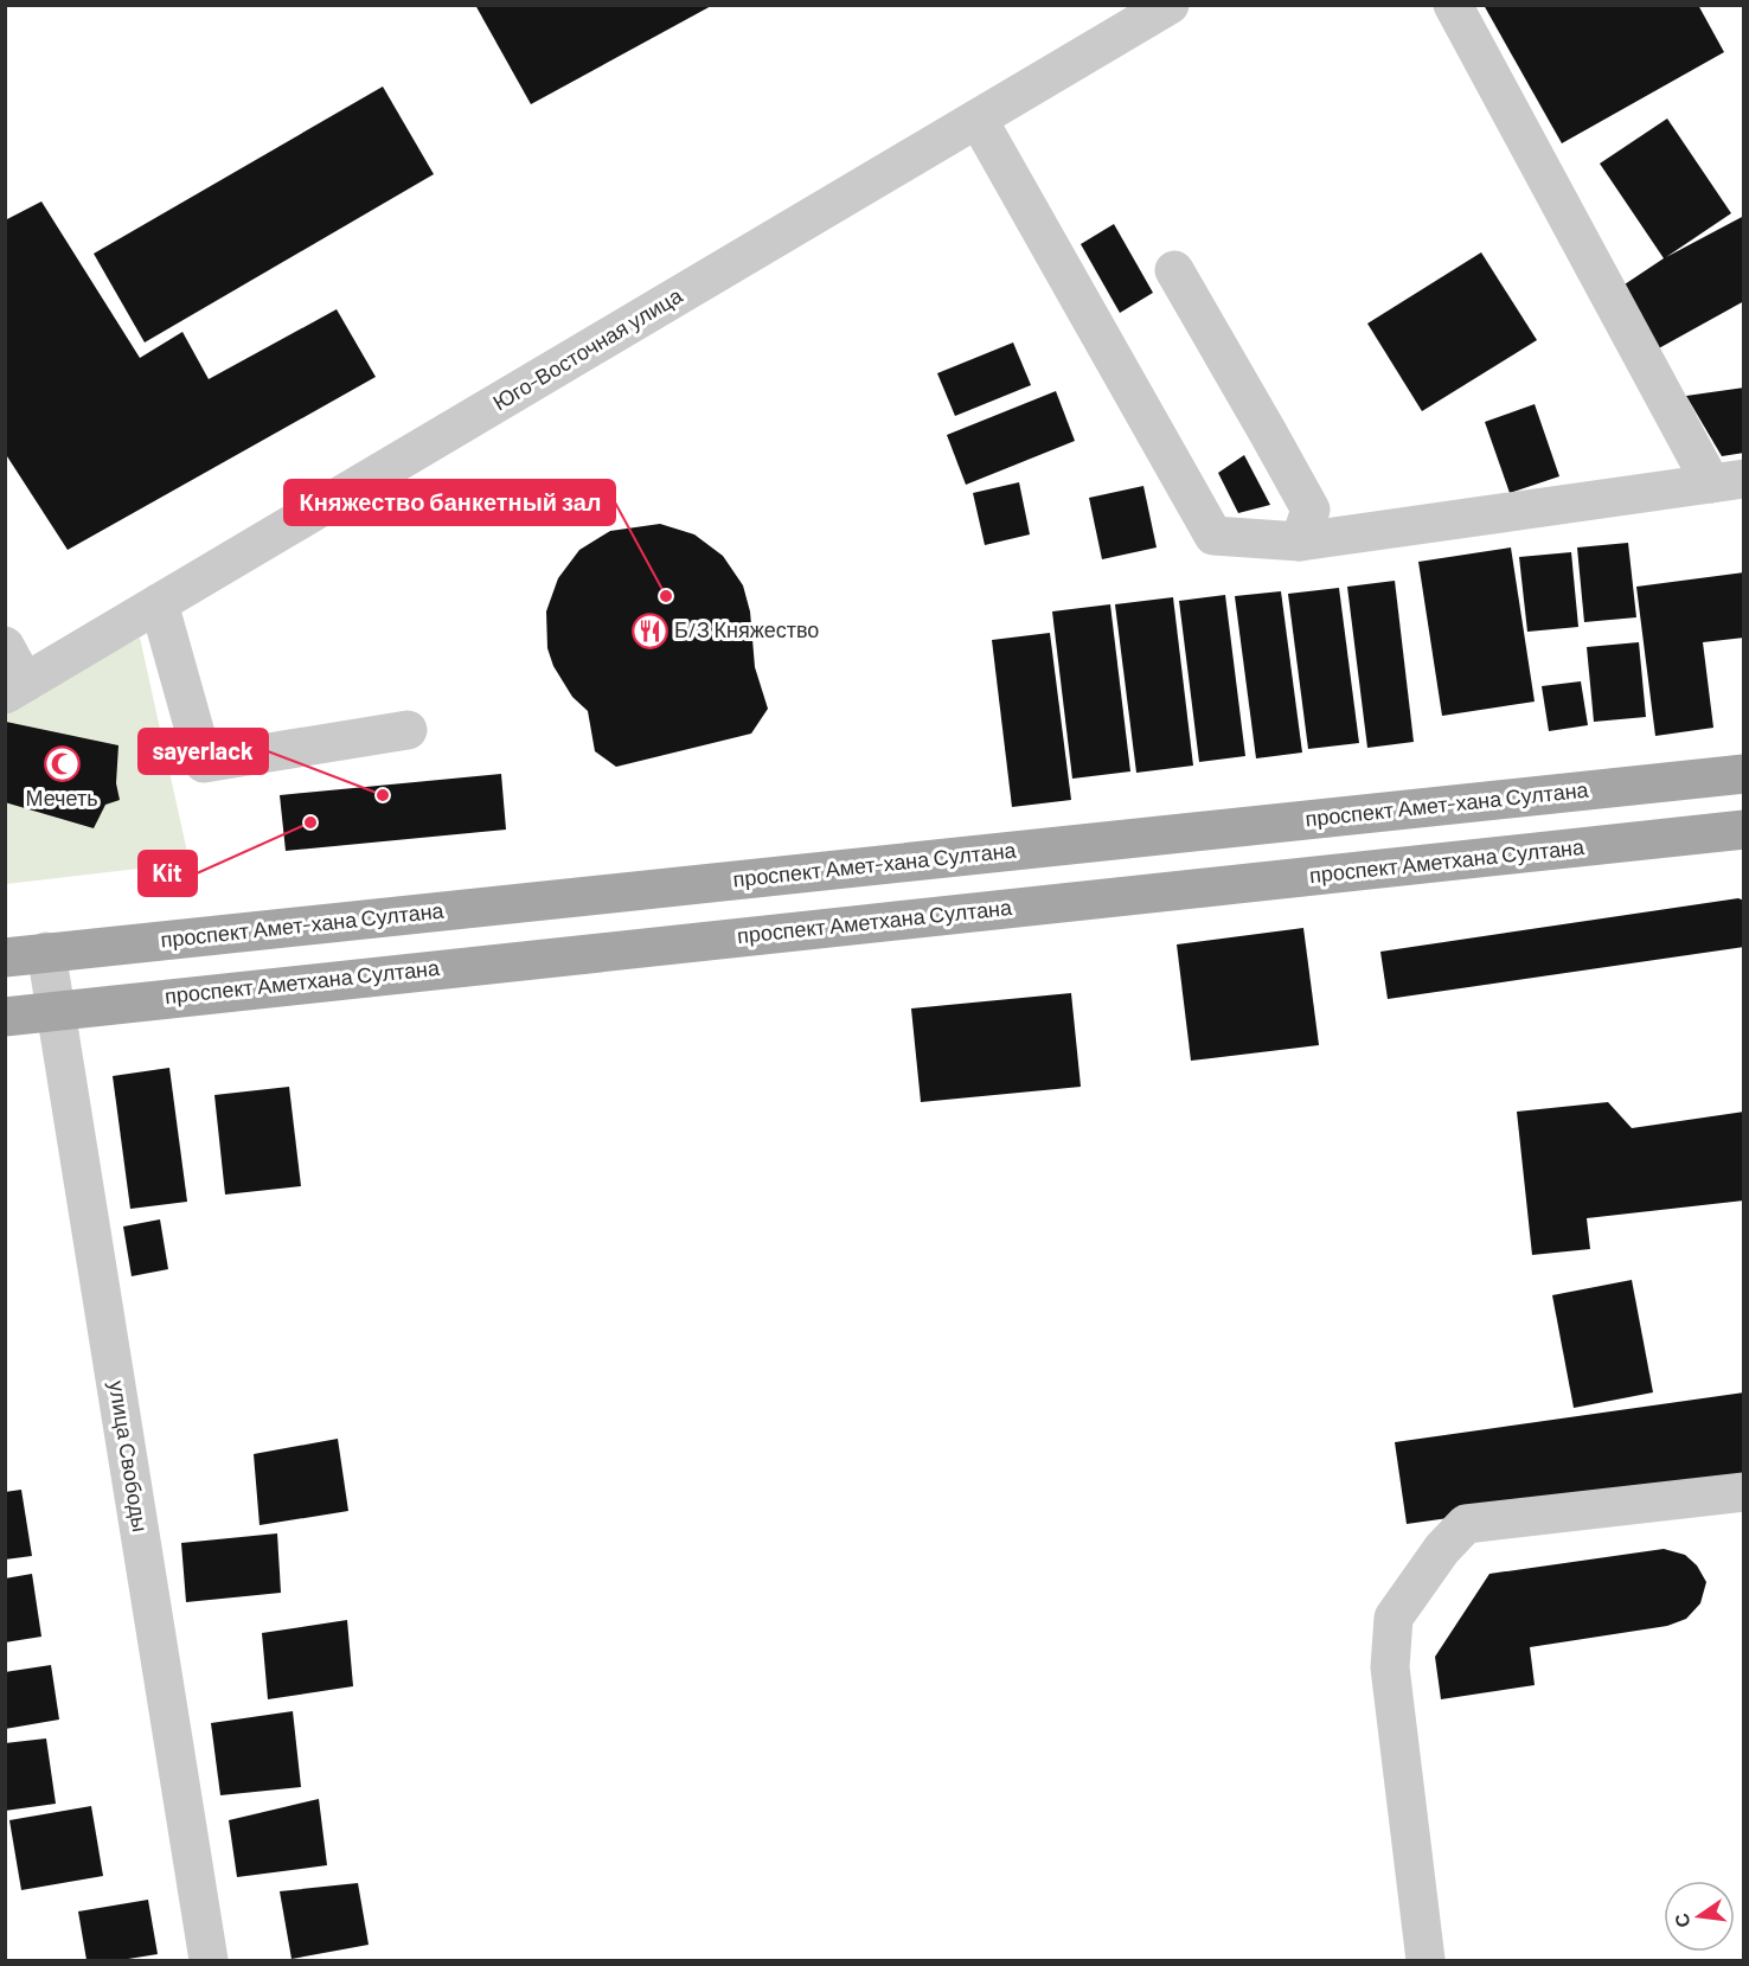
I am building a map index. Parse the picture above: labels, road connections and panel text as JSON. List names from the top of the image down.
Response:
{
  "streets": {
    "main road": ["проспект Амет-хана Султана", "проспект Аметхана Султана"],
    "street": ["Юго-Восточная улица", "улица Свободы"]
  },
  "crossings": [
    ["проспект Амет-хана Султана", "улица Свободы"],
    ["проспект Аметхана Султана", "улица Свободы"]
  ],
  "places": {
    "other": ["Княжество банкетный зал", "sayerlack", "Kit"],
    "restaurant": ["Б/З Княжество"],
    "mosque": ["Мечеть"]
  },
  "north": "left"
}
